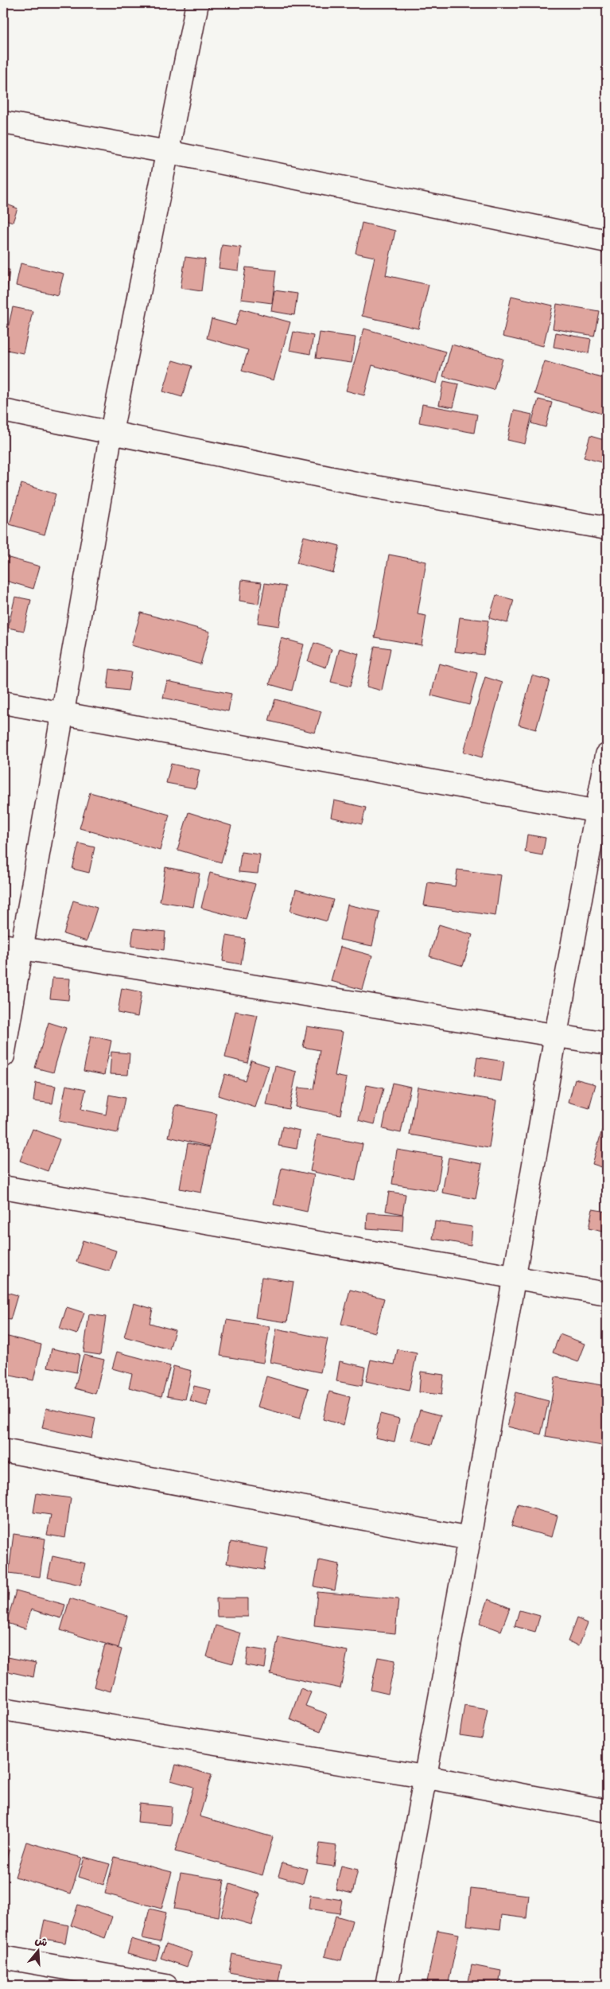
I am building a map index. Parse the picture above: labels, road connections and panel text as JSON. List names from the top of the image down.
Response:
{
  "north": "top"
}
